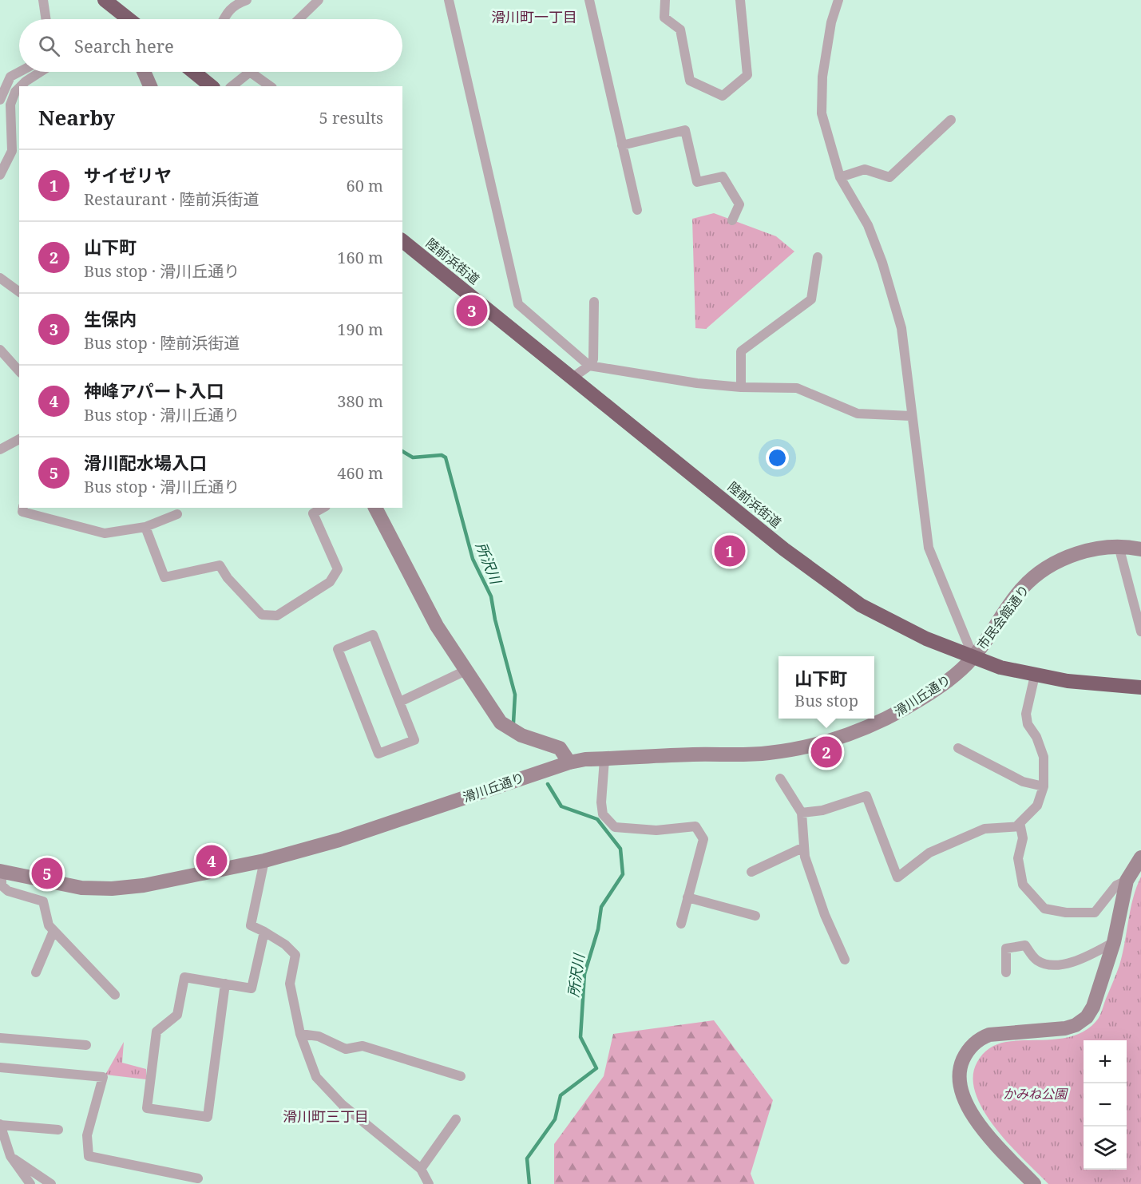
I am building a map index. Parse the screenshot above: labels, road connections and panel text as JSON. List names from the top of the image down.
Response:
{
  "streets": {
    "highway": ["陸前浜街道"],
    "street": ["市民会館通り", "滑川丘通り"]
  },
  "crossings": [
    ["陸前浜街道", "市民会館通り"],
    ["陸前浜街道", "滑川丘通り"],
    ["市民会館通り", "滑川丘通り"]
  ],
  "districts": ["滑川町一丁目", "滑川町三丁目"],
  "water": ["所沢川"],
  "parks": ["かみね公園"],
  "page": {
    "search": "Search here",
    "heading": ["Nearby", "5 results"],
    "list": [
      {
        "mark": "1",
        "name": "サイゼリヤ",
        "note": "Restaurant · 陸前浜街道",
        "value": "60 m"
      },
      {
        "mark": "2",
        "name": "山下町",
        "note": "Bus stop · 滑川丘通り",
        "value": "160 m"
      },
      {
        "mark": "3",
        "name": "生保内",
        "note": "Bus stop · 陸前浜街道",
        "value": "190 m"
      },
      {
        "mark": "4",
        "name": "神峰アパート入口",
        "note": "Bus stop · 滑川丘通り",
        "value": "380 m"
      },
      {
        "mark": "5",
        "name": "滑川配水場入口",
        "note": "Bus stop · 滑川丘通り",
        "value": "460 m"
      }
    ],
    "pins": [
      "3",
      "1",
      "2",
      "4",
      "5"
    ],
    "popup": ["山下町", "Bus stop"],
    "map_buttons": ["+", "−"]
  }
}
